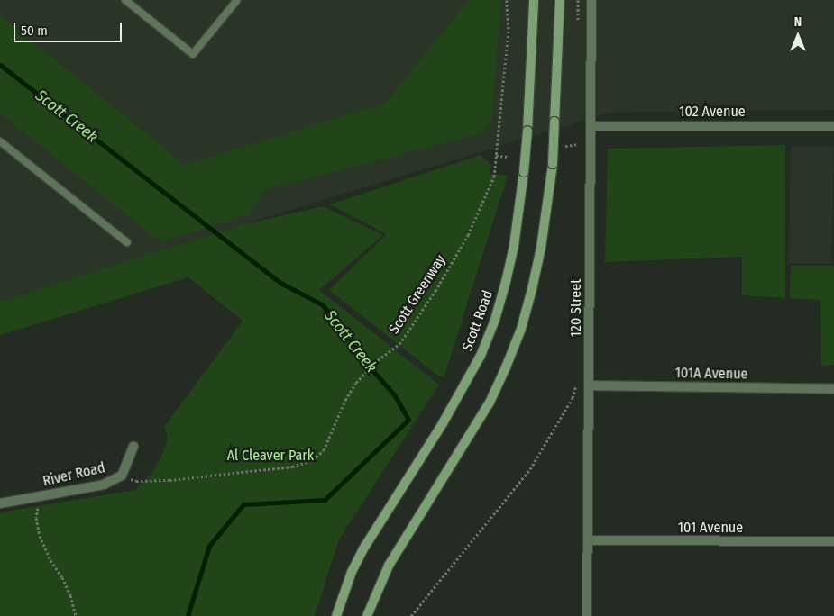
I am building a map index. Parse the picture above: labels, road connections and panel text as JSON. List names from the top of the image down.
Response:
{
  "streets": {
    "main road": ["Scott Road"],
    "street": [
      "102 Avenue",
      "120 Street",
      "101A Avenue",
      "River Road",
      "101 Avenue"
    ],
    "path": ["Scott Greenway"]
  },
  "crossings": [
    ["102 Avenue", "120 Street"],
    ["120 Street", "101A Avenue"],
    ["120 Street", "101 Avenue"]
  ],
  "water": ["Scott Creek"],
  "parks": ["Al Cleaver Park"],
  "scale_bar": "50 m",
  "north": "top"
}
